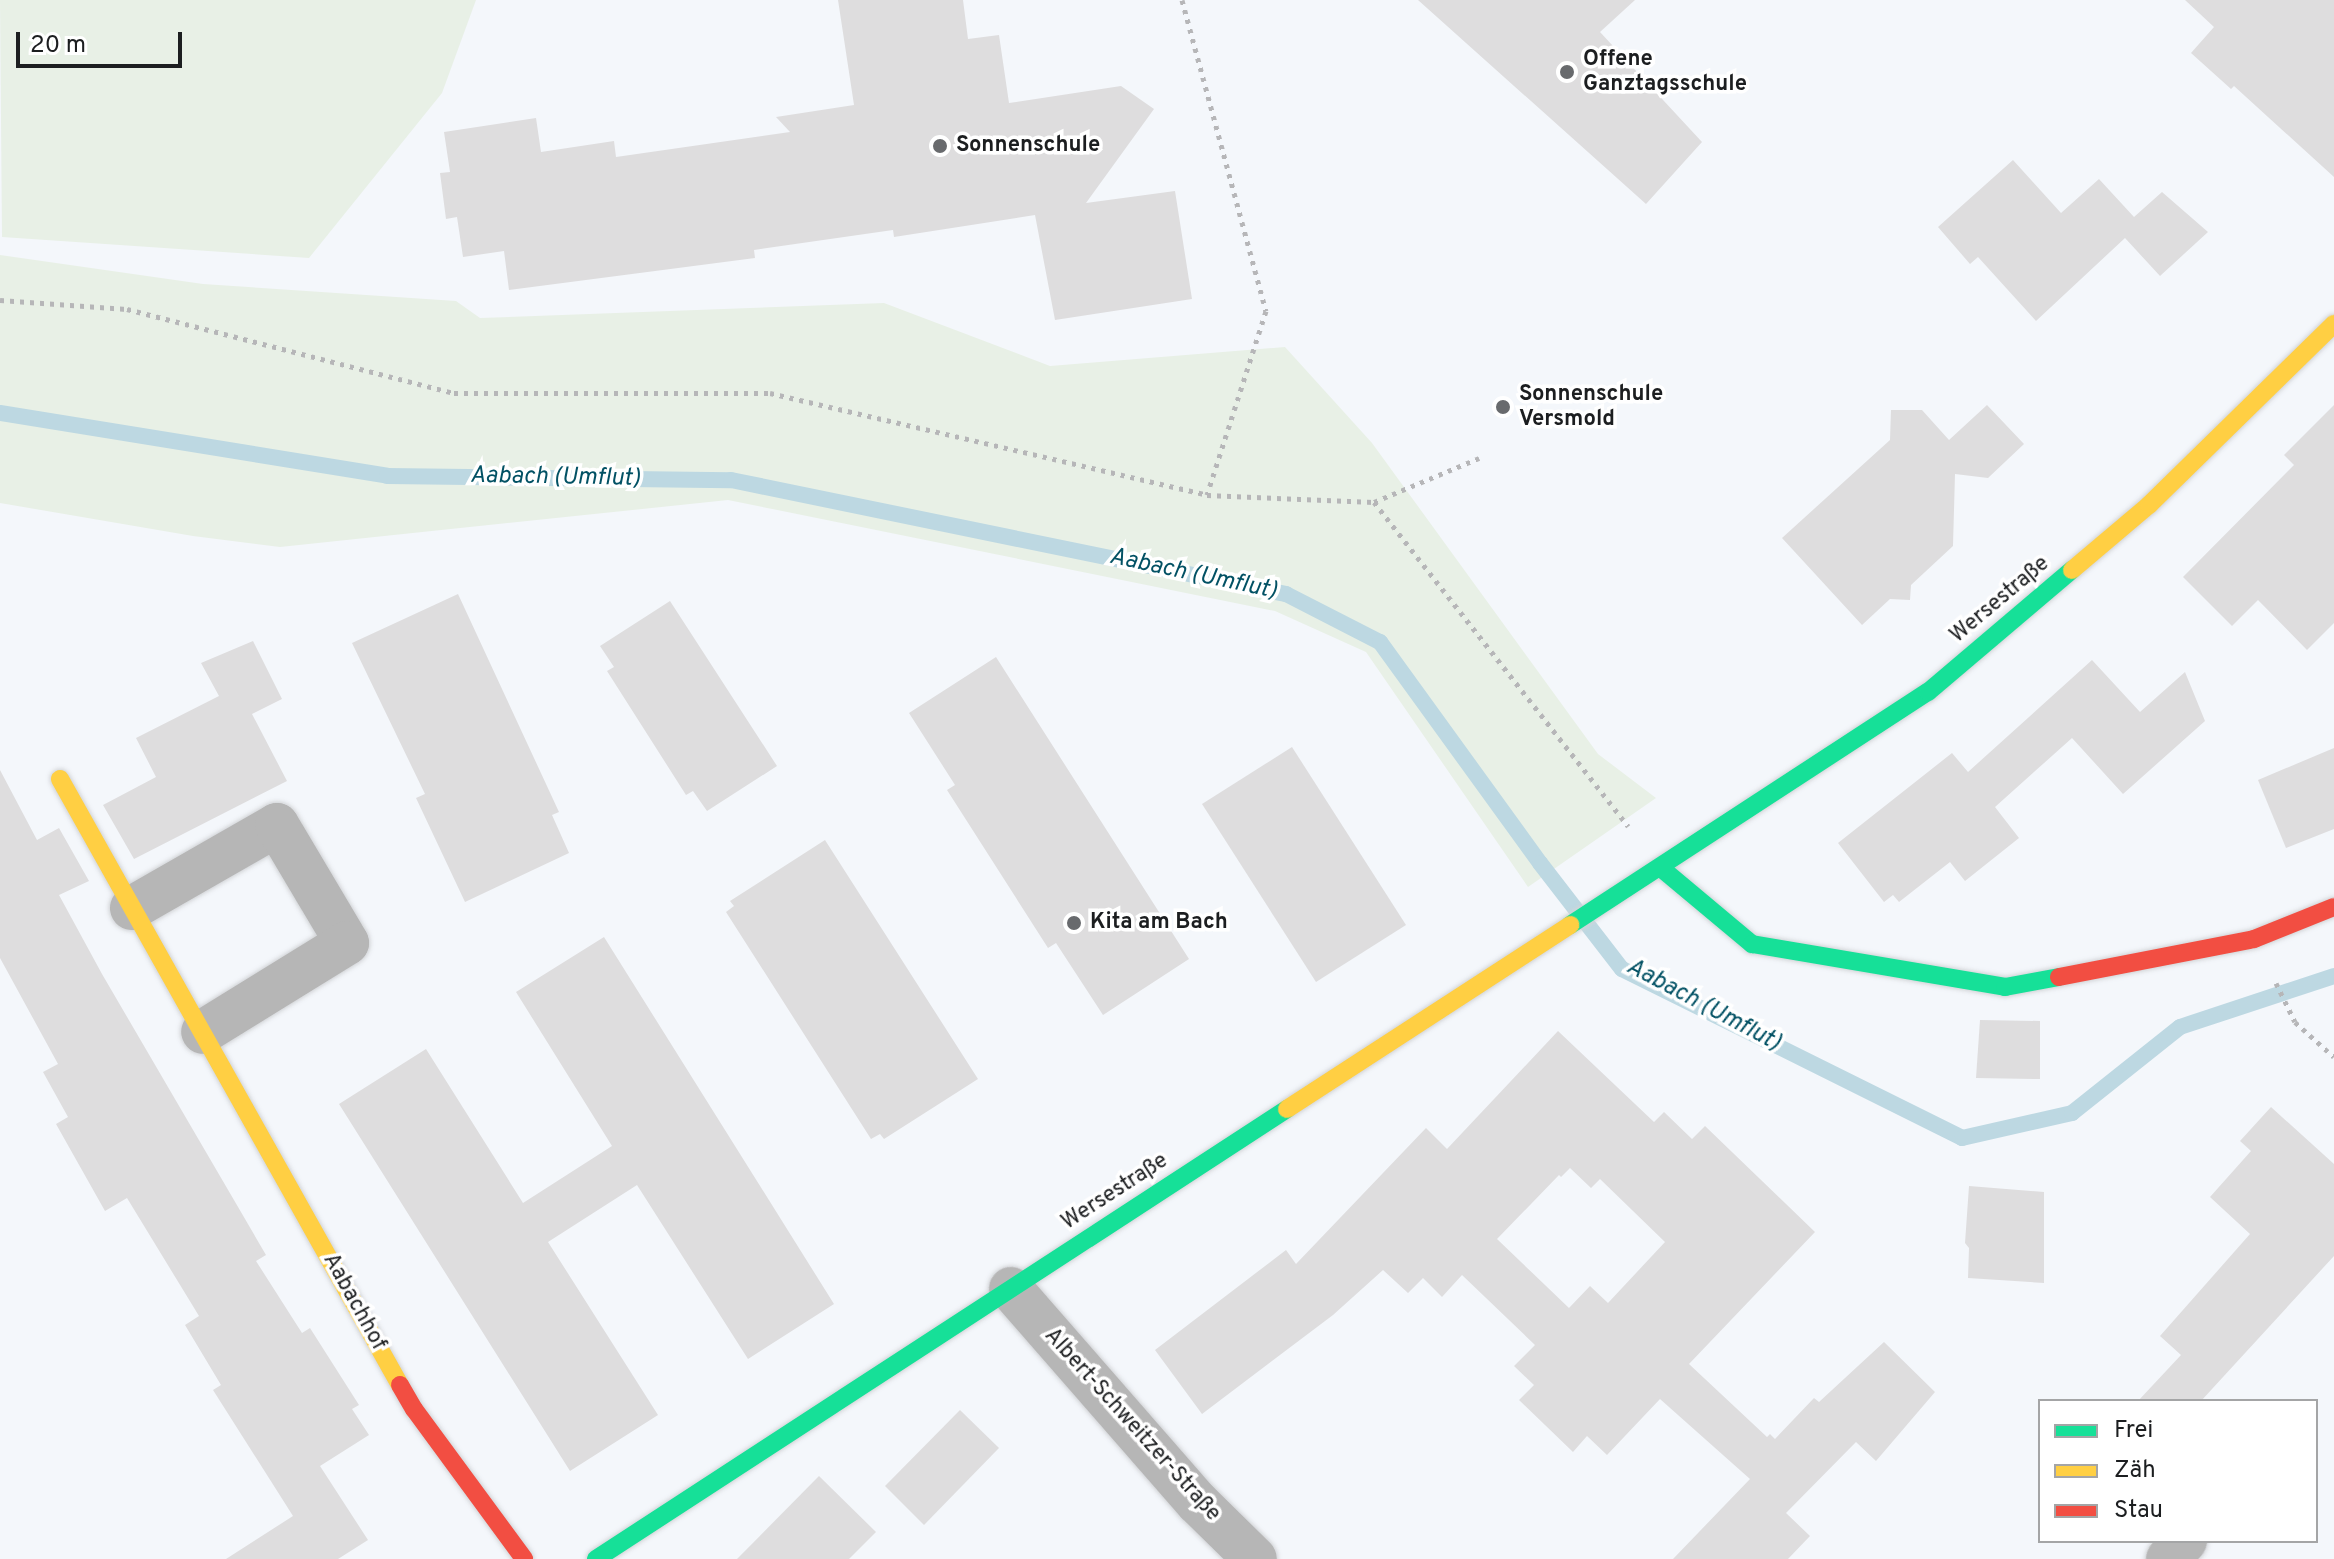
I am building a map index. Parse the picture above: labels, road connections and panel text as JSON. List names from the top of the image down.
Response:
{
  "streets": {
    "street": ["Wersestraße", "Aabachhof", "Albert-Schweitzer-Straße"]
  },
  "crossings": [
    ["Wersestraße", "Albert-Schweitzer-Straße"]
  ],
  "water": ["Aabach (Umflut)"],
  "places": [
    "Offene Ganztagsschule",
    "Sonnenschule",
    "Sonnenschule Versmold",
    "Kita am Bach"
  ],
  "legend": ["Frei", "Zäh", "Stau"],
  "scale_bar": "20 m"
}
